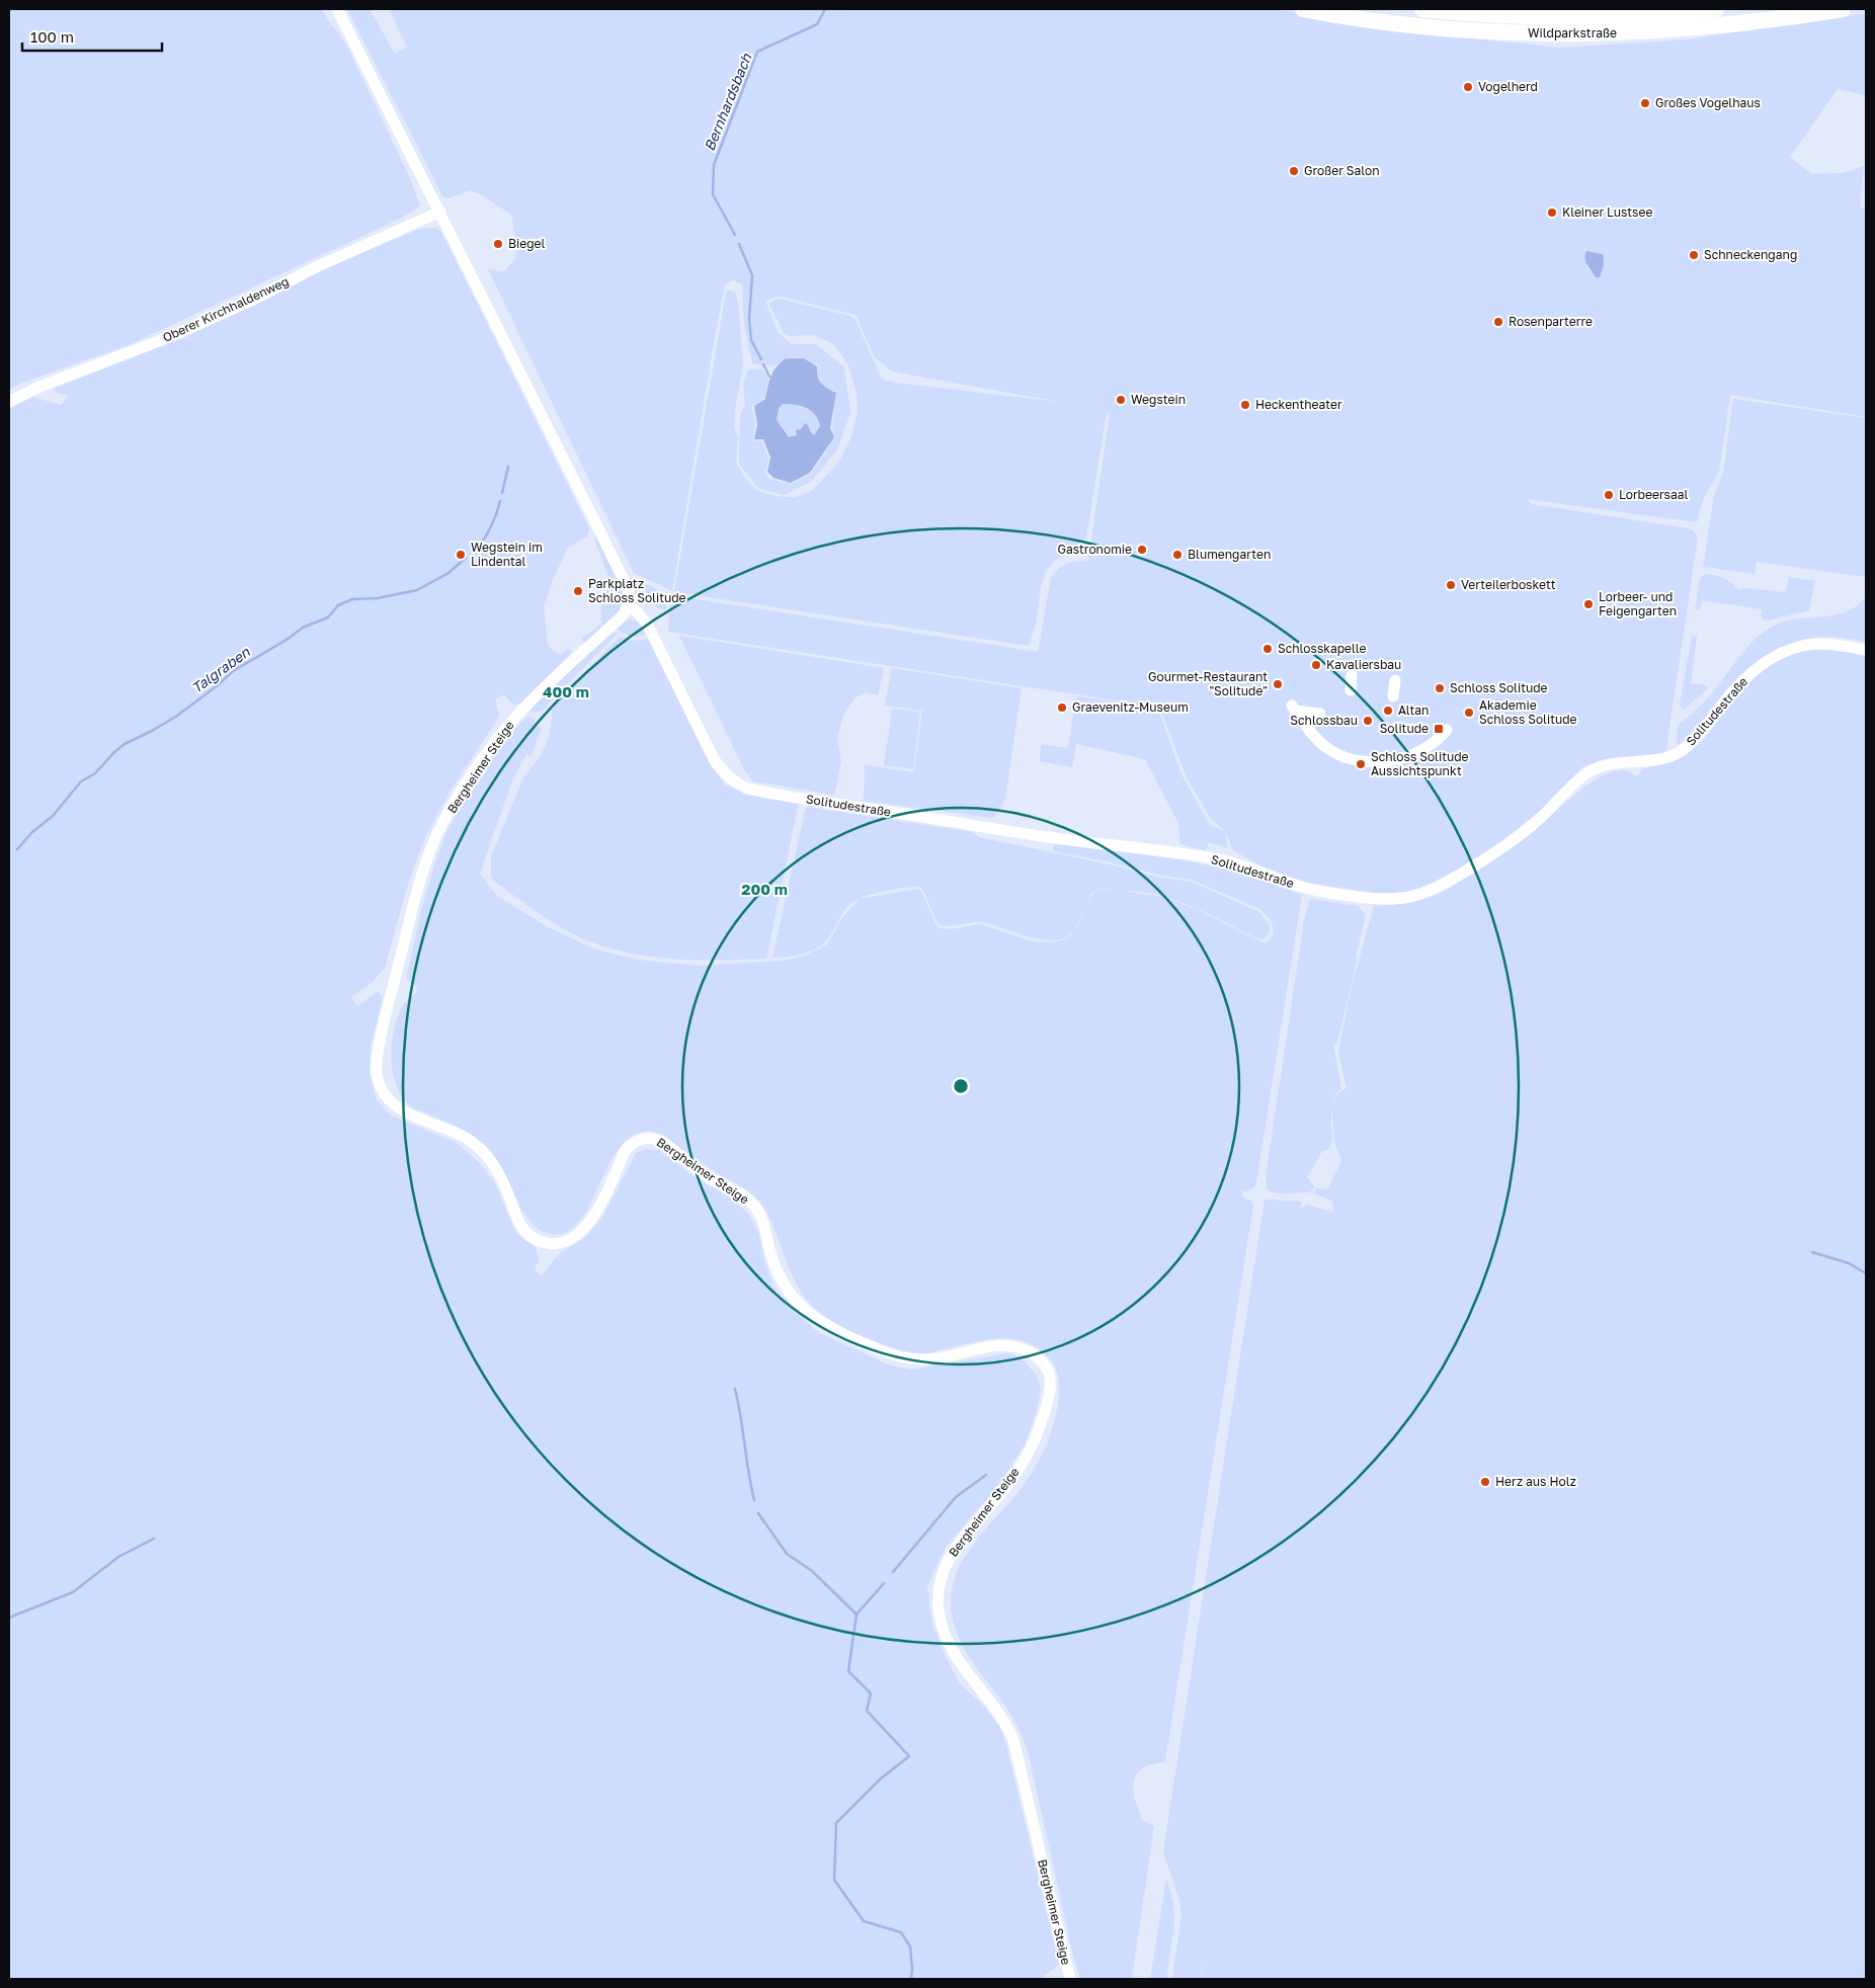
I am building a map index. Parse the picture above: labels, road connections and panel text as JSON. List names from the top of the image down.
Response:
{
  "streets": {
    "highway": ["Wildparkstraße"],
    "street": ["Oberer Kirchhaldenweg", "Solitudestraße", "Bergheimer Steige"]
  },
  "crossings": [
    ["Solitudestraße", "Bergheimer Steige"]
  ],
  "water": ["Bernhardsbach", "Talgraben"],
  "places": {
    "other": [
      "Vogelherd",
      "Großes Vogelhaus",
      "Großer Salon",
      "Kleiner Lustsee",
      "Biegel",
      "Schneckengang",
      "Rosenparterre",
      "Wegstein",
      "Heckentheater",
      "Lorbeersaal",
      "Gastronomie",
      "Wegstein im Lindental",
      "Blumengarten",
      "Verteilerboskett",
      "Parkplatz Schloss Solitude",
      "Lorbeer- und Feigengarten",
      "Schlosskapelle",
      "Kavaliersbau",
      "Gourmet-Restaurant \"Solitude\"",
      "Schloss Solitude",
      "Graevenitz-Museum",
      "Altan",
      "Akademie Schloss Solitude",
      "Schlossbau",
      "Schloss Solitude Aussichtspunkt",
      "Herz aus Holz"
    ],
    "transit": ["Solitude"]
  },
  "scale_bar": "100 m",
  "rings": ["400 m", "200 m"]
}
